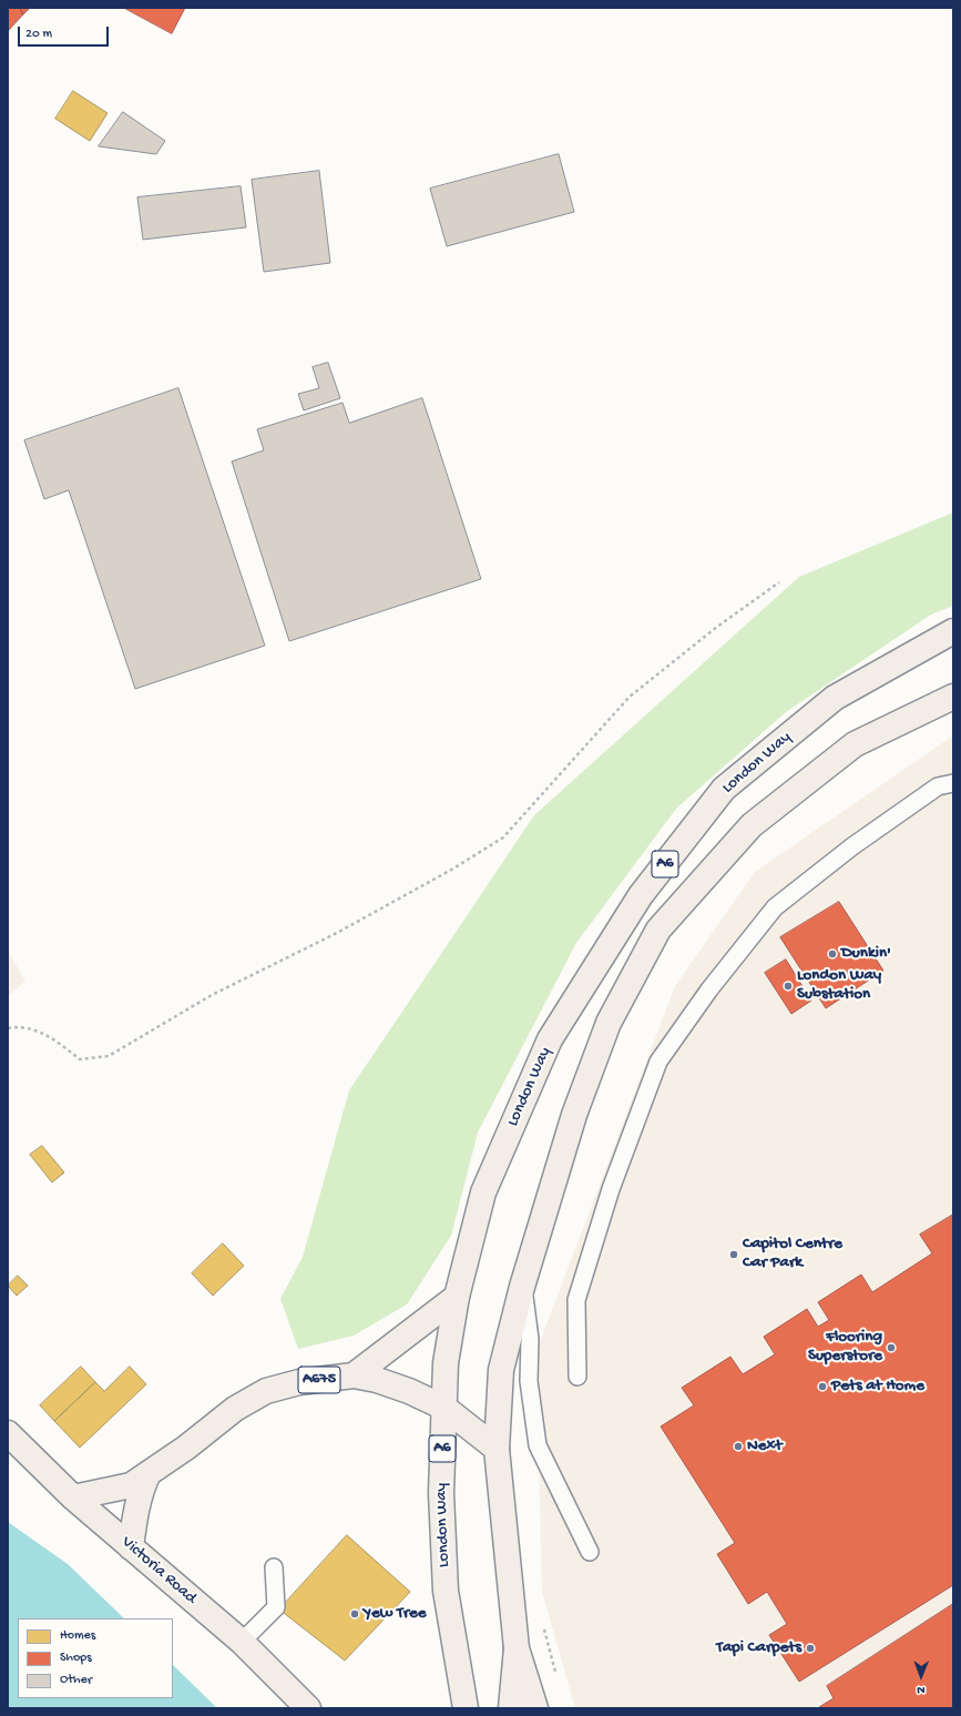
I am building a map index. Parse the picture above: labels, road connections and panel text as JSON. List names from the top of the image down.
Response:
{
  "streets": {
    "main road": [
      "London Way",
      "A6",
      "A675",
      "Victoria Road"
    ]
  },
  "crossings": [
    ["London Way", "A675"],
    ["A6", "A675"],
    ["A675", "Victoria Road"]
  ],
  "places": [
    "Dunkin'",
    "London Way Substation",
    "Capitol Centre Car Park",
    "Flooring Superstore",
    "Pets at Home",
    "Next",
    "Yew Tree",
    "Tapi Carpets"
  ],
  "legend": ["Homes", "Shops", "Other"],
  "scale_bar": "20 m",
  "north": "bottom"
}
